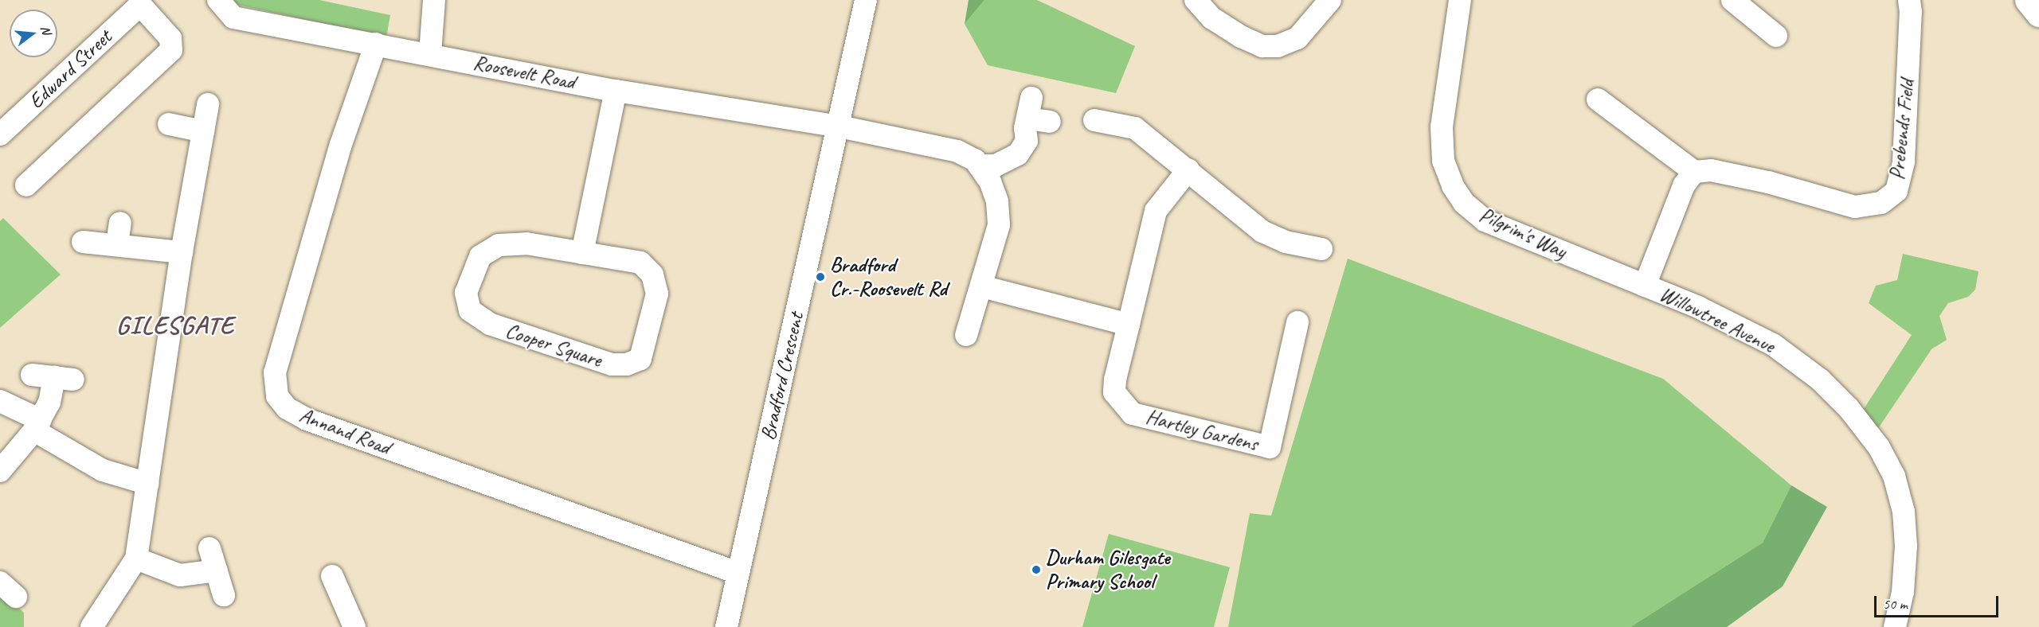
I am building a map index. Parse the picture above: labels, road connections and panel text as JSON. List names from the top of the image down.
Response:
{
  "streets": {
    "street": [
      "Edward Street",
      "Roosevelt Road",
      "Prebends Field",
      "Pilgrim's Way",
      "Willowtree Avenue",
      "Cooper Square",
      "Bradford Crescent",
      "Hartley Gardens",
      "Annand Road"
    ]
  },
  "crossings": [
    ["Roosevelt Road", "Bradford Crescent"],
    ["Roosevelt Road", "Annand Road"],
    ["Pilgrim's Way", "Willowtree Avenue"],
    ["Bradford Crescent", "Annand Road"]
  ],
  "districts": ["GILESGATE"],
  "places": ["Bradford Cr.-Roosevelt Rd", "Durham Gilesgate Primary School"],
  "scale_bar": "50 m",
  "north": "right"
}
